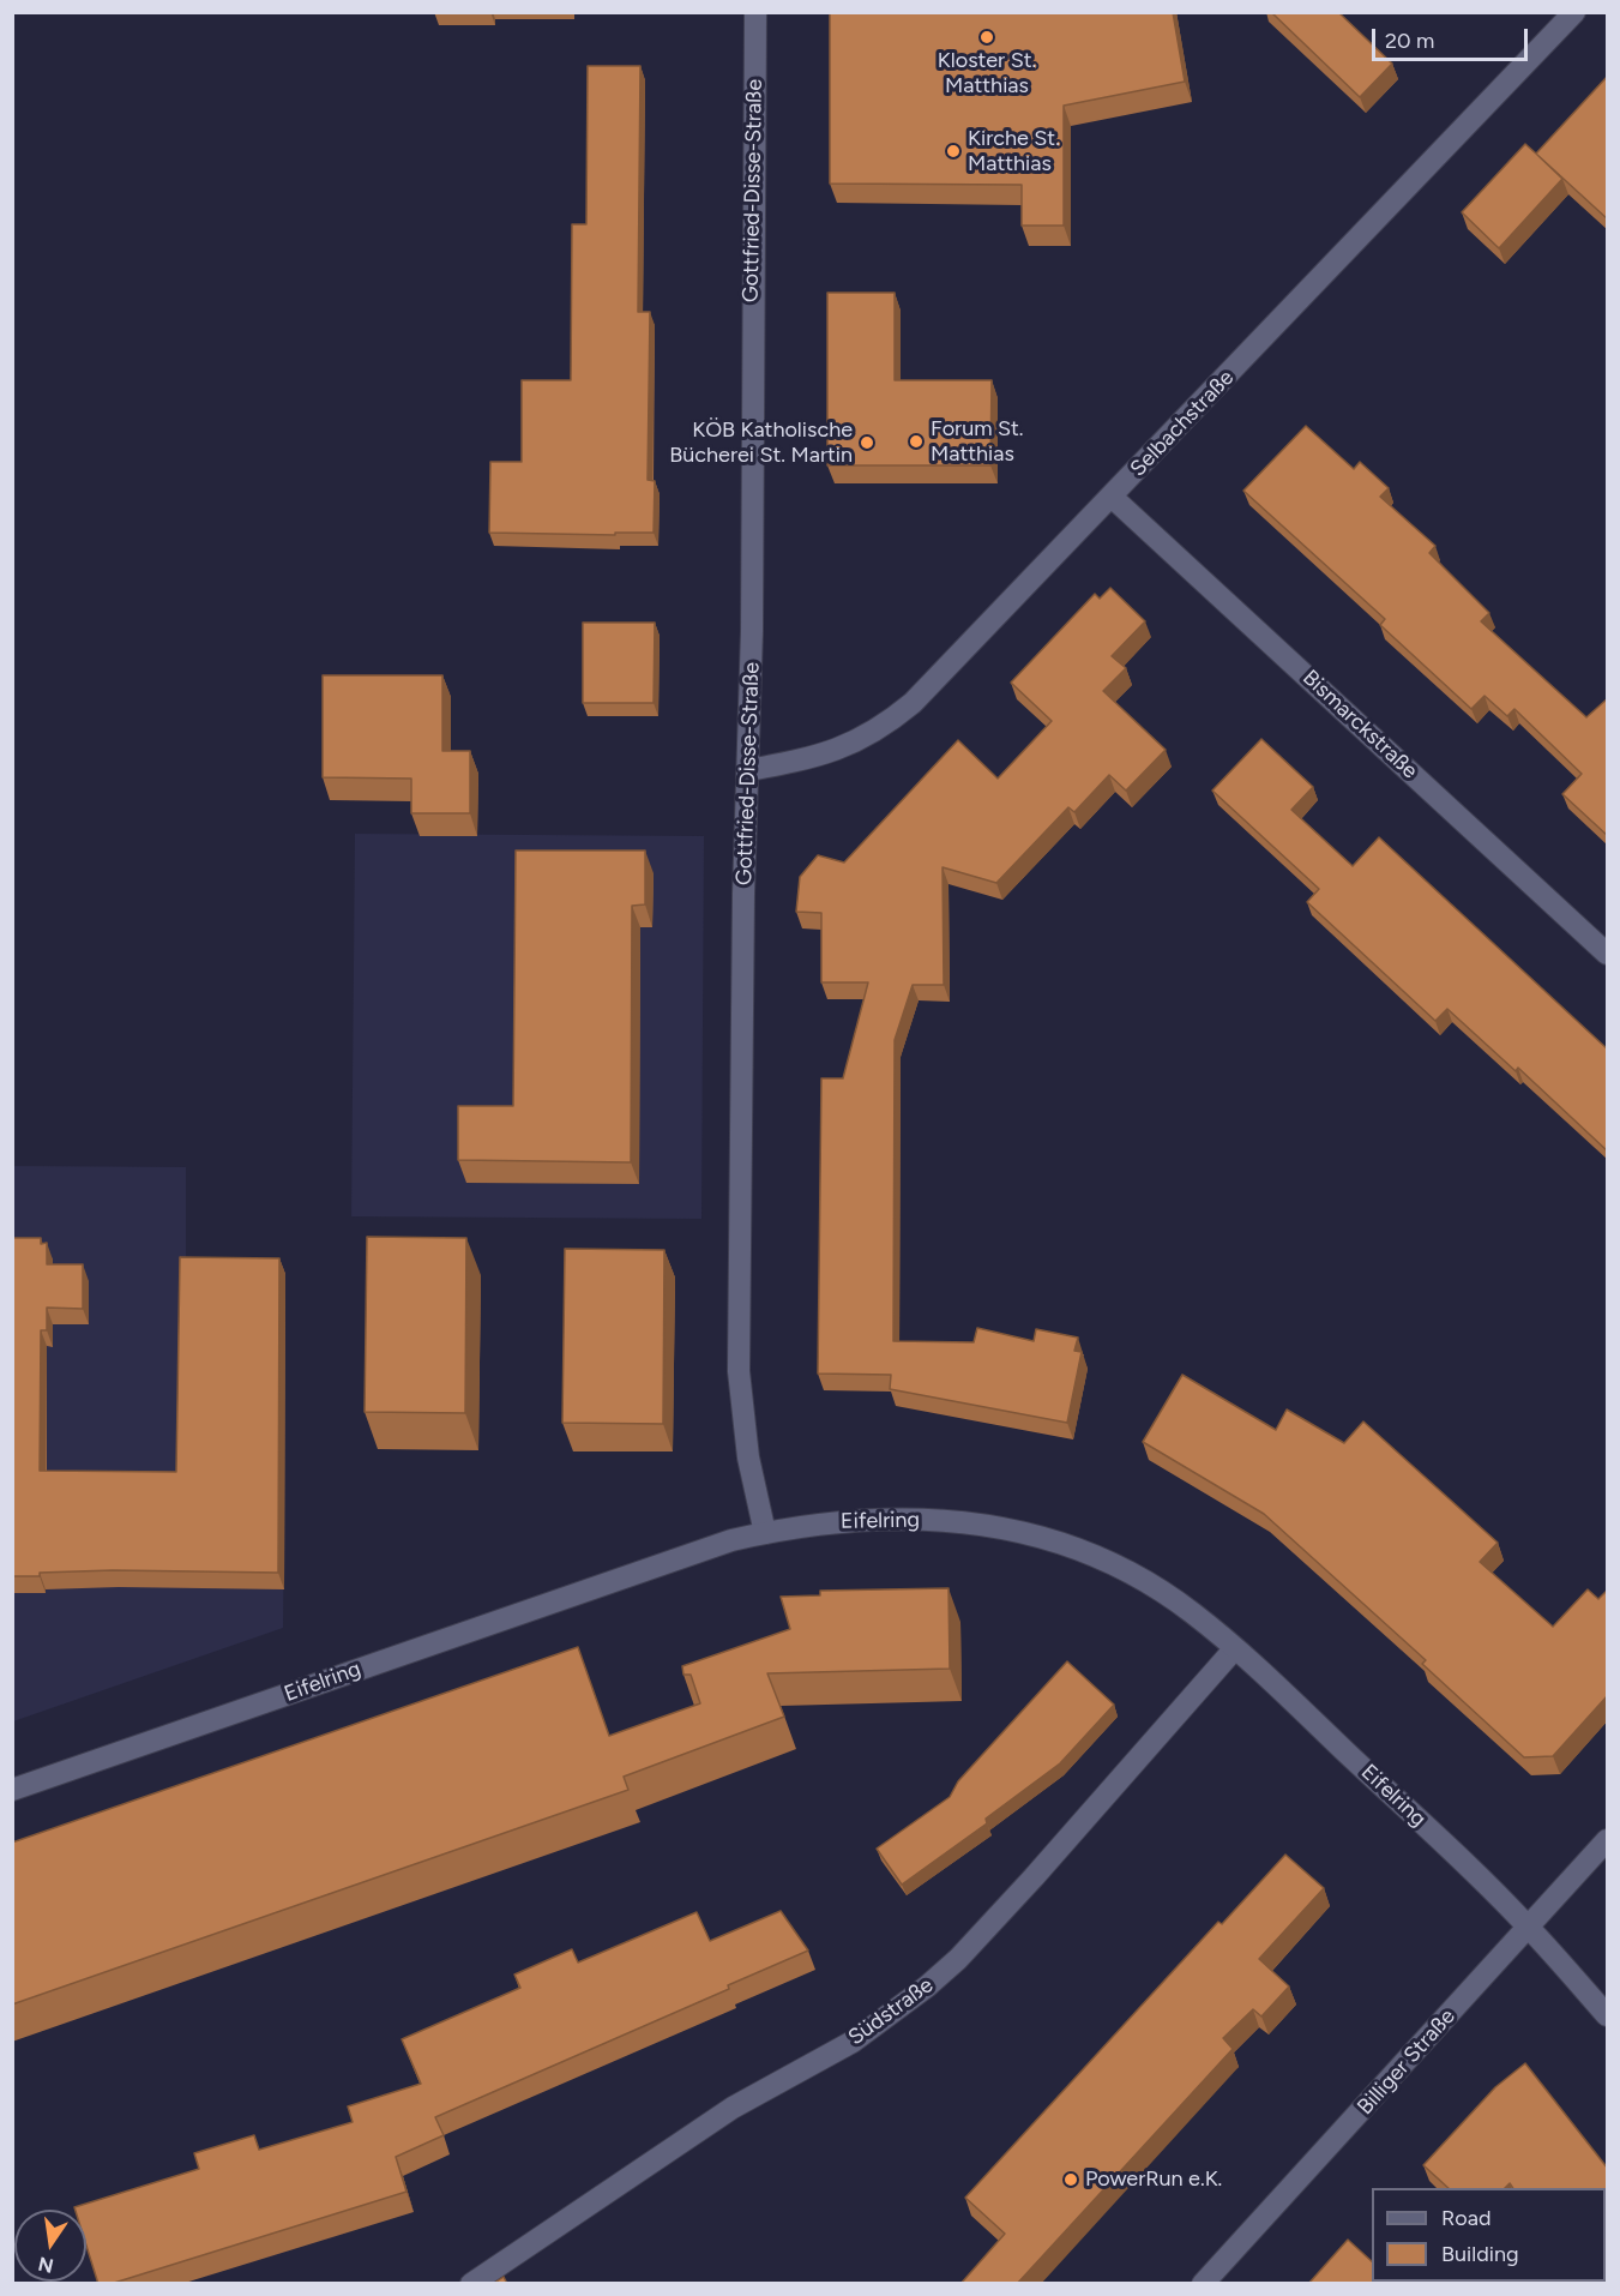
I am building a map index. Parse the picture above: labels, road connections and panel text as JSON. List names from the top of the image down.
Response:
{
  "streets": {
    "street": [
      "Gottfried-Disse-Straße",
      "Selbachstraße",
      "Bismarckstraße",
      "Eifelring",
      "Südstraße",
      "Billiger Straße"
    ]
  },
  "crossings": [
    ["Gottfried-Disse-Straße", "Selbachstraße"],
    ["Gottfried-Disse-Straße", "Eifelring"],
    ["Selbachstraße", "Bismarckstraße"],
    ["Eifelring", "Südstraße"],
    ["Eifelring", "Billiger Straße"]
  ],
  "places": [
    "Kloster St. Matthias",
    "Kirche St. Matthias",
    "Forum St. Matthias",
    "KÖB Katholische Bücherei St. Martin",
    "PowerRun e.K."
  ],
  "legend": ["Road", "Building"],
  "scale_bar": "20 m",
  "north": "bottom"
}
